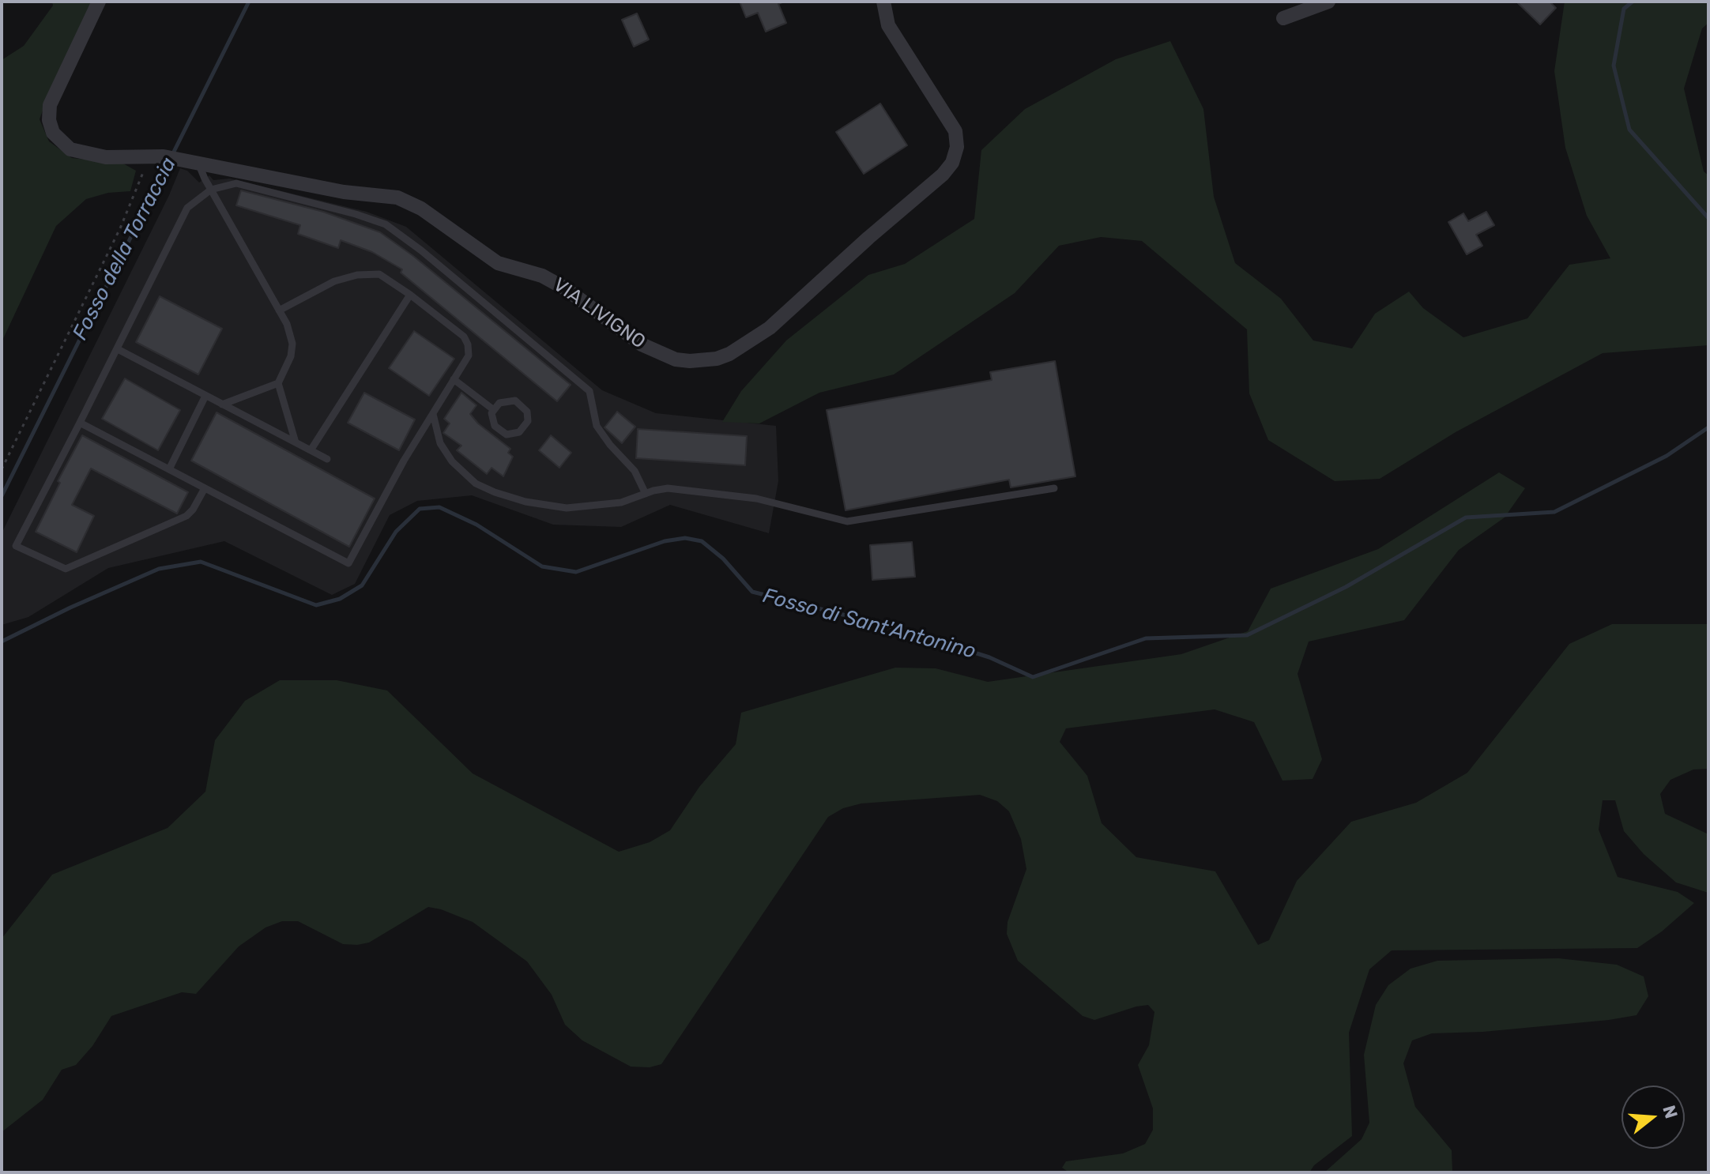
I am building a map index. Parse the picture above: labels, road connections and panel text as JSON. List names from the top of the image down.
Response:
{
  "streets": {
    "street": ["VIA LIVIGNO"]
  },
  "water": ["Fosso della Torraccia", "Fosso di Sant'Antonino"],
  "north": "right"
}
